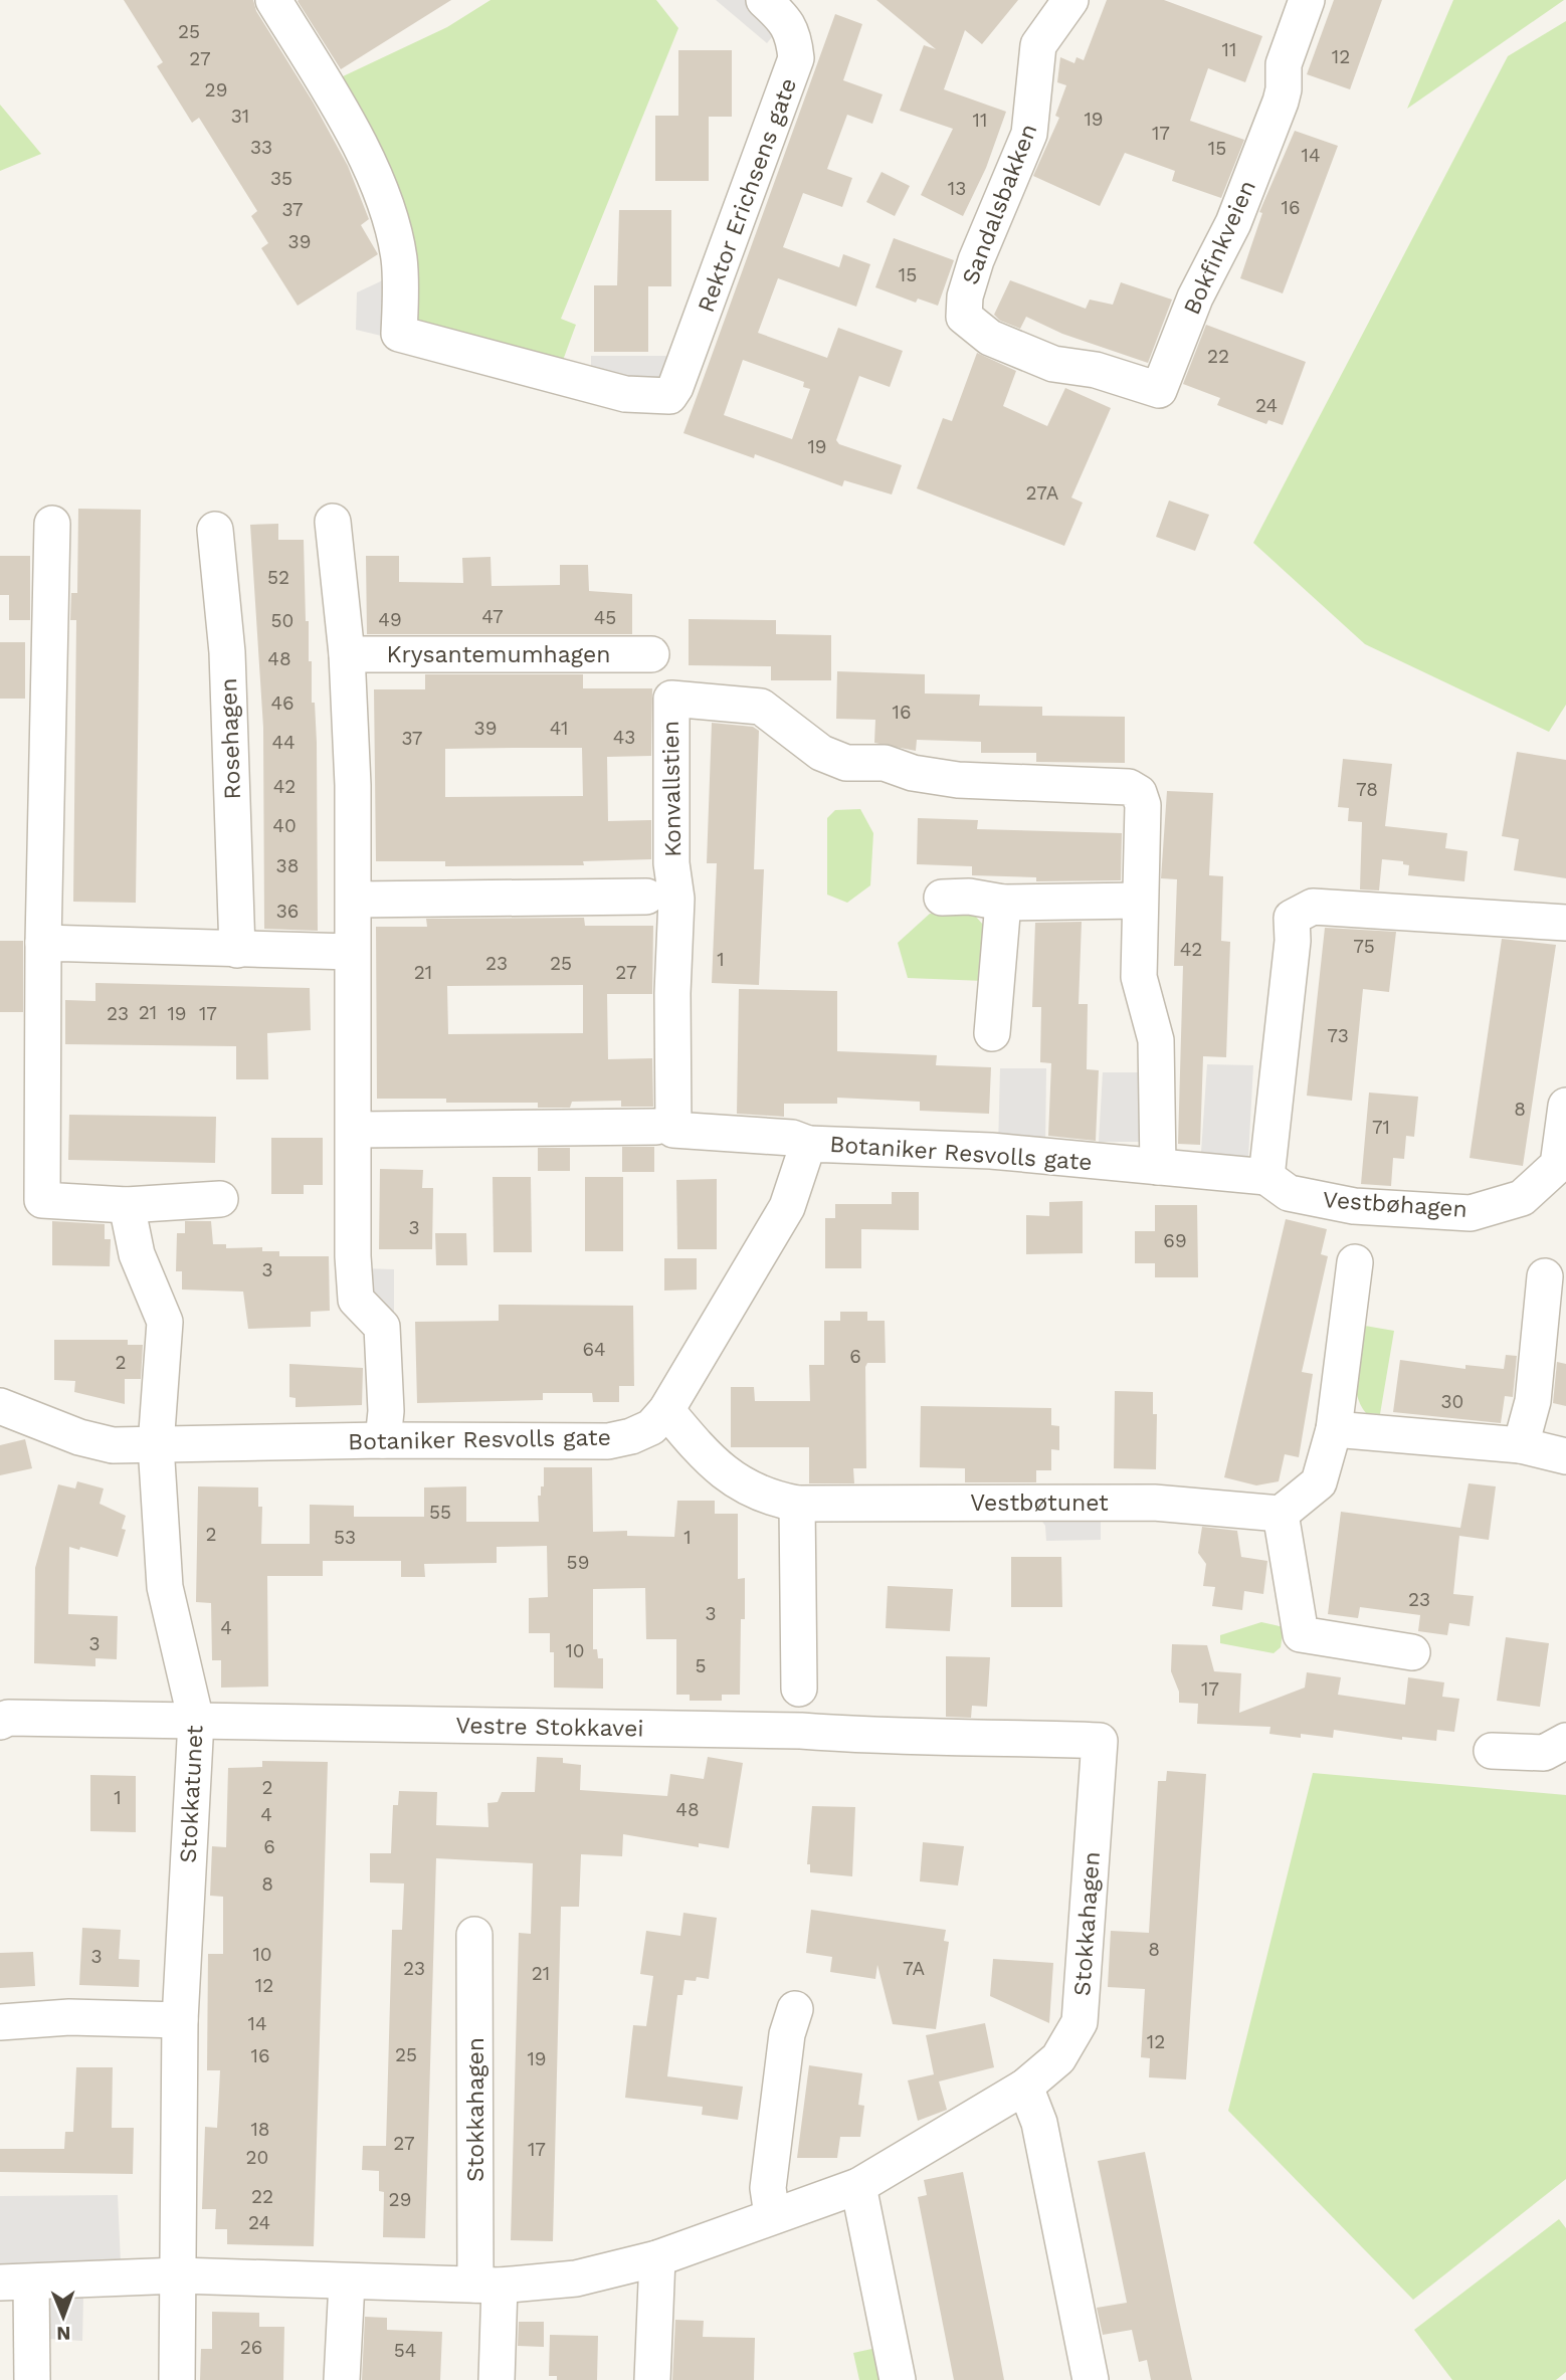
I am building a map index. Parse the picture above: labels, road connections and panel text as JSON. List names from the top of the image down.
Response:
{
  "streets": {
    "street": [
      "Rektor Erichsens gate",
      "Sandalsbakken",
      "Bokfinkveien",
      "Krysantemumhagen",
      "Rosehagen",
      "Konvallstien",
      "Botaniker Resvolls gate",
      "Vestbøhagen",
      "Vestbøtunet",
      "Vestre Stokkavei",
      "Stokkatunet",
      "Stokkahagen"
    ]
  },
  "crossings": [
    ["Sandalsbakken", "Bokfinkveien"],
    ["Konvallstien", "Botaniker Resvolls gate"],
    ["Botaniker Resvolls gate", "Vestbøhagen"],
    ["Botaniker Resvolls gate", "Vestbøtunet"],
    ["Botaniker Resvolls gate", "Stokkatunet"],
    ["Vestre Stokkavei", "Stokkatunet"],
    ["Vestre Stokkavei", "Stokkahagen"],
    ["Stokkatunet", "Stokkahagen"]
  ],
  "house_numbers": [
    "25",
    "11",
    "12",
    "27",
    "29",
    "31",
    "19",
    "11",
    "17",
    "33",
    "15",
    "14",
    "35",
    "13",
    "16",
    "37",
    "39",
    "15",
    "22",
    "24",
    "19",
    "27A",
    "52",
    "47",
    "45",
    "49",
    "50",
    "48",
    "46",
    "16",
    "39",
    "41",
    "43",
    "37",
    "44",
    "42",
    "78",
    "40",
    "38",
    "36",
    "75",
    "42",
    "1",
    "23",
    "25",
    "21",
    "27",
    "21",
    "23",
    "19",
    "17",
    "73",
    "8",
    "71",
    "3",
    "69",
    "3",
    "64",
    "6",
    "2",
    "30",
    "55",
    "2",
    "53",
    "1",
    "59",
    "23",
    "3",
    "4",
    "3",
    "10",
    "5",
    "17",
    "2",
    "1",
    "48",
    "4",
    "6",
    "8",
    "8",
    "10",
    "3",
    "23",
    "7A",
    "21",
    "12",
    "14",
    "12",
    "25",
    "16",
    "19",
    "18",
    "27",
    "17",
    "20",
    "22",
    "29",
    "24",
    "26",
    "54"
  ],
  "north": "bottom"
}
